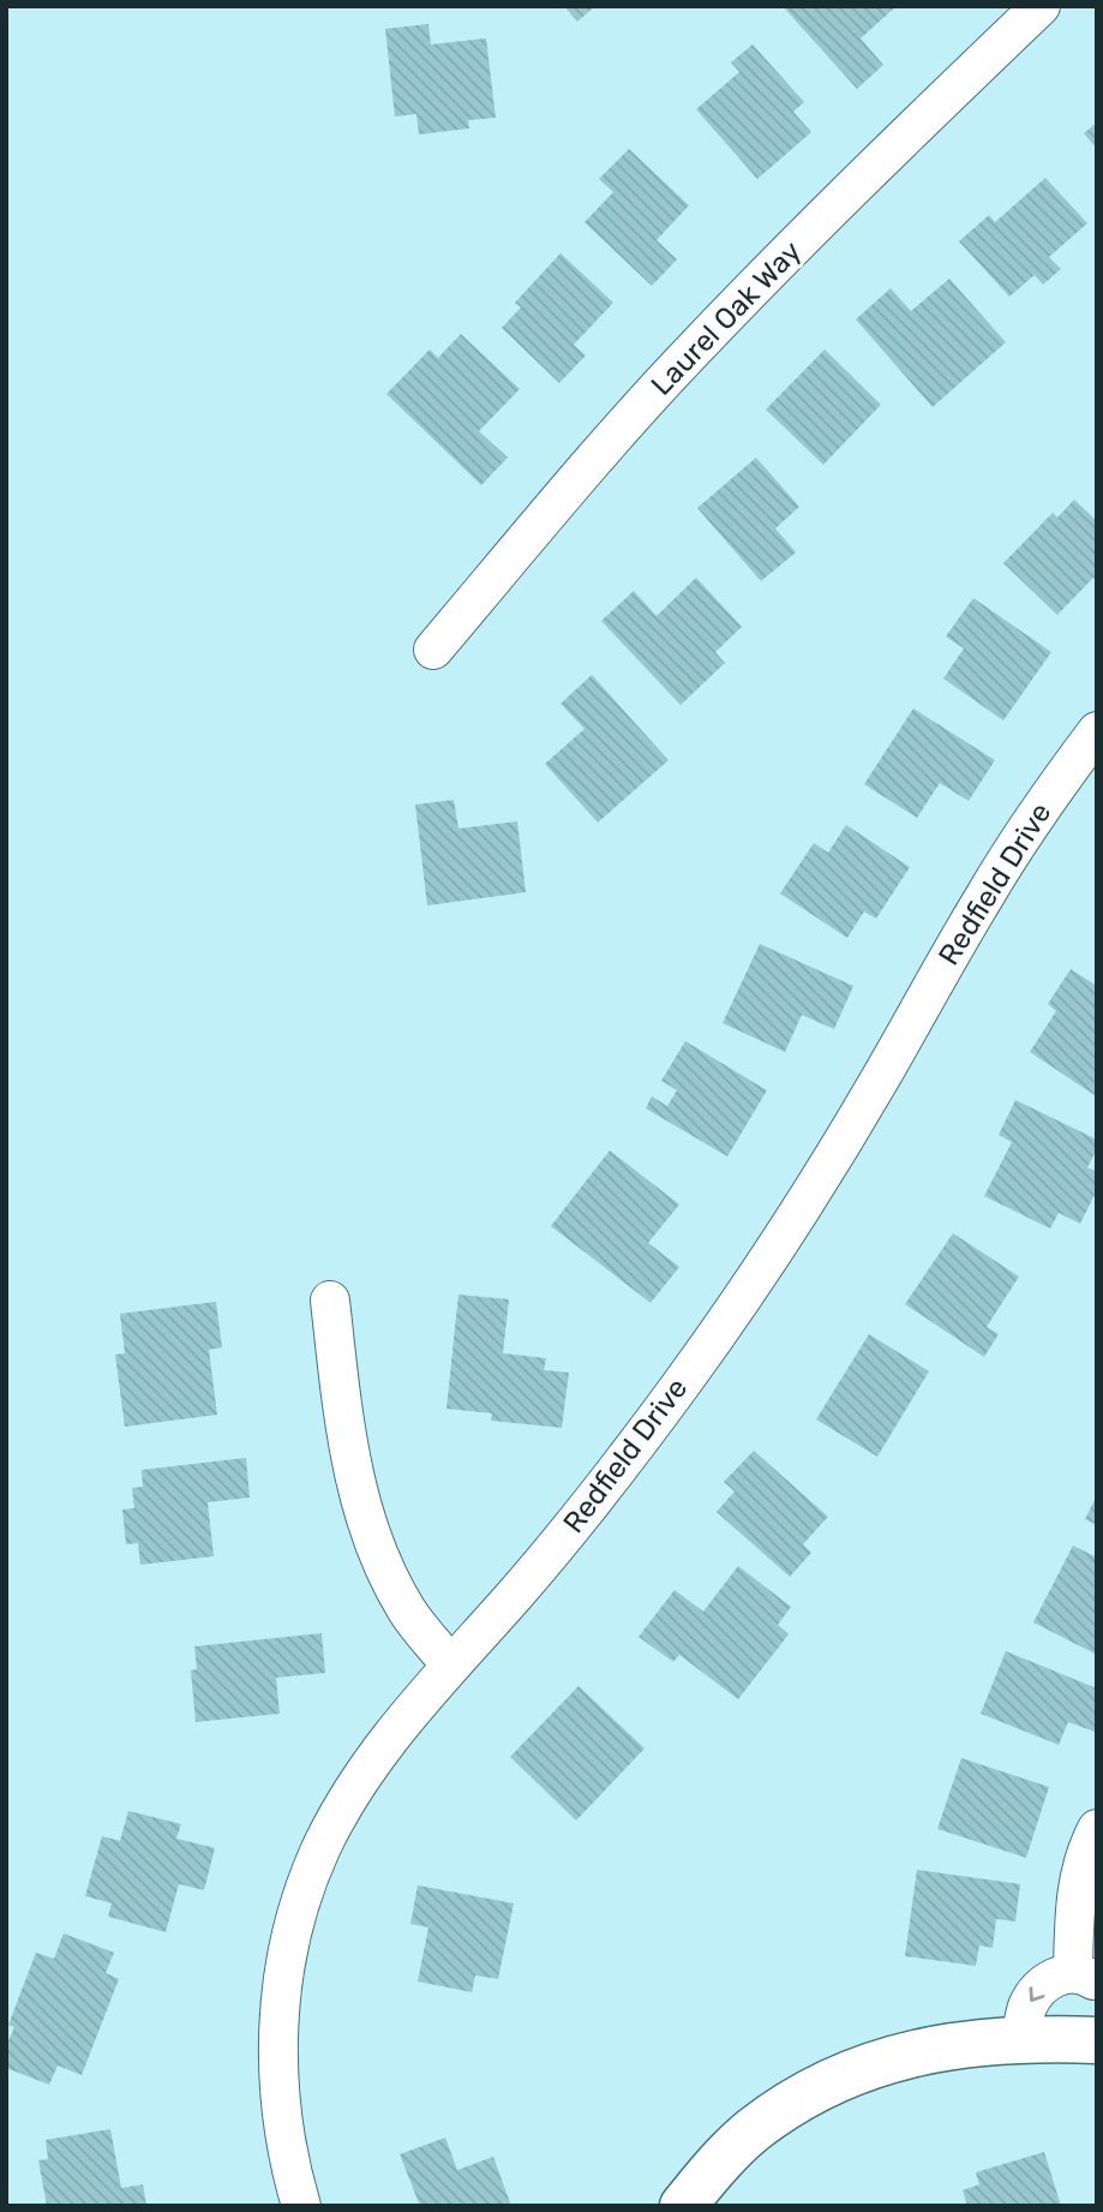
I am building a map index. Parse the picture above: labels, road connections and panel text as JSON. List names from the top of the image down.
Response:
{
  "streets": {
    "street": ["Laurel Oak Way", "Redfield Drive"]
  }
}
